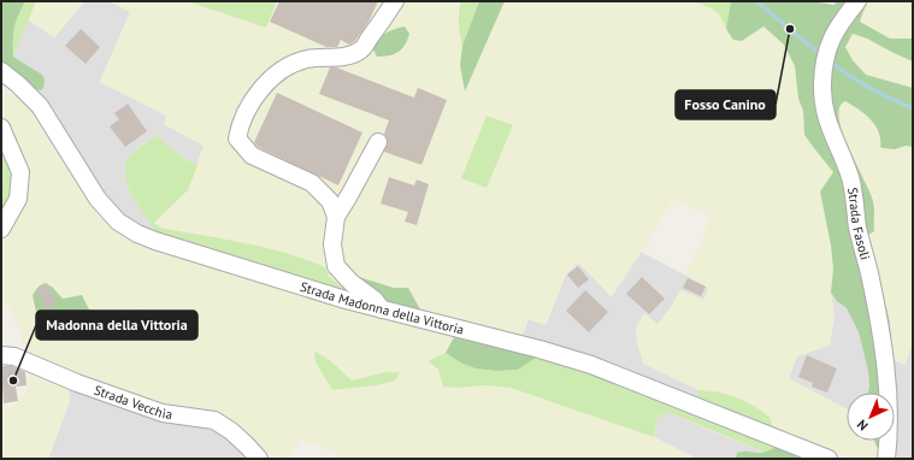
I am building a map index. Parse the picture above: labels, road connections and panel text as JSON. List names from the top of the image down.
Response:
{
  "streets": {
    "street": ["Strada Fasoli", "Strada Madonna della Vittoria", "Strada Vecchia"]
  },
  "places": ["Fosso Canino", "Madonna della Vittoria"],
  "north": "bottom left"
}
